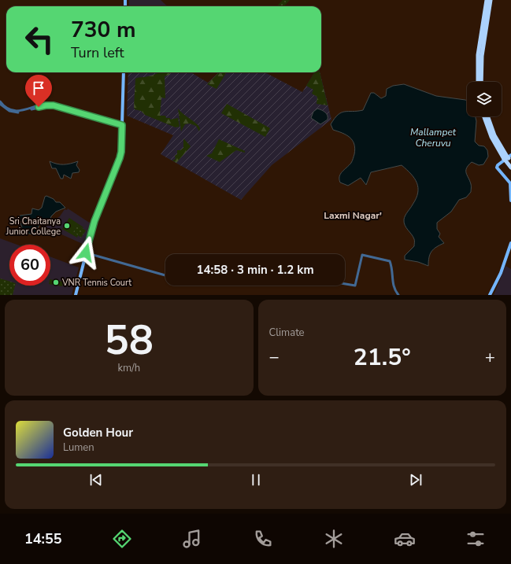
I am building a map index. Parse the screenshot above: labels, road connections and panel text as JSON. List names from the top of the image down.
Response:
{
  "districts": ["Laxmi Nagar'"],
  "water": ["Mallampet Cheruvu"],
  "places": ["Sri Chaitanya Junior College", "VNR Tennis Court"],
  "page": {
    "turn": ["730 m", "Turn left"],
    "limit": "60",
    "trip": "14:58 · 3 min · 1.2 km",
    "tile": [
      ["58", "km/h"],
      "Climate"
    ],
    "heat": ["−", "21.5°", "+"],
    "song": ["Golden Hour", "Lumen"],
    "tabs": "14:55"
  }
}
